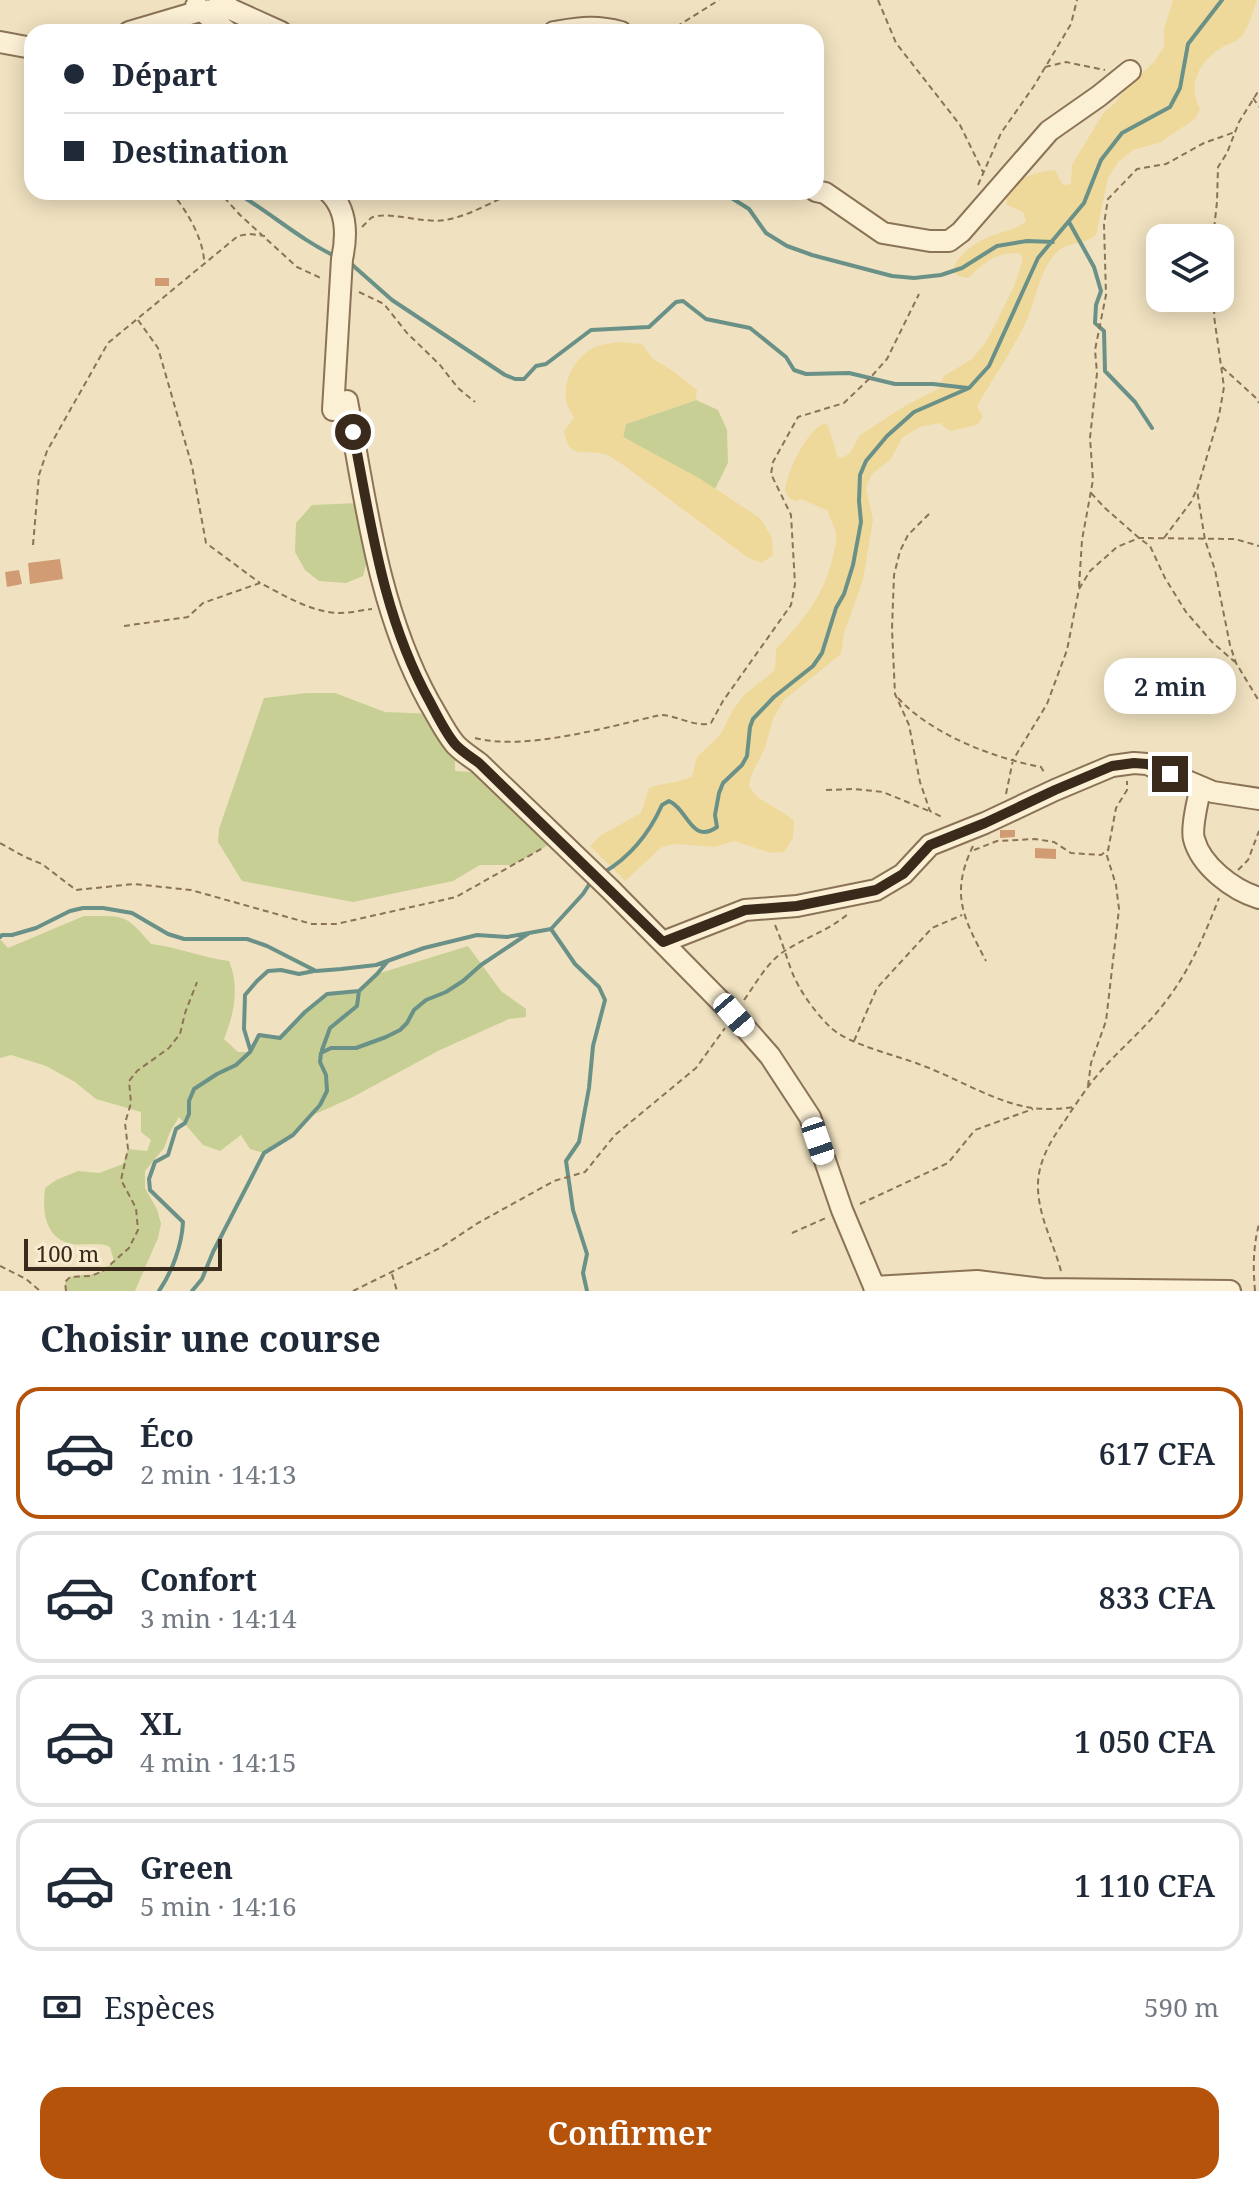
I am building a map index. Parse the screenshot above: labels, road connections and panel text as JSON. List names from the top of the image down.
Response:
{
  "scale_bar": "100 m",
  "page": {
    "banner": ["Départ", "Destination"],
    "bubble": "2 min",
    "scale": "100 m",
    "heading": "Choisir une course",
    "list": [
      {
        "name": "Éco",
        "note": "2 min · 14:13",
        "value": "617 CFA"
      },
      {
        "name": "Confort",
        "note": "3 min · 14:14",
        "value": "833 CFA"
      },
      {
        "name": "XL",
        "note": "4 min · 14:15",
        "value": "1 050 CFA"
      },
      {
        "name": "Green",
        "note": "5 min · 14:16",
        "value": "1 110 CFA"
      }
    ],
    "pay": ["Espèces", "590 m"],
    "buttons": "Confirmer"
  }
}
